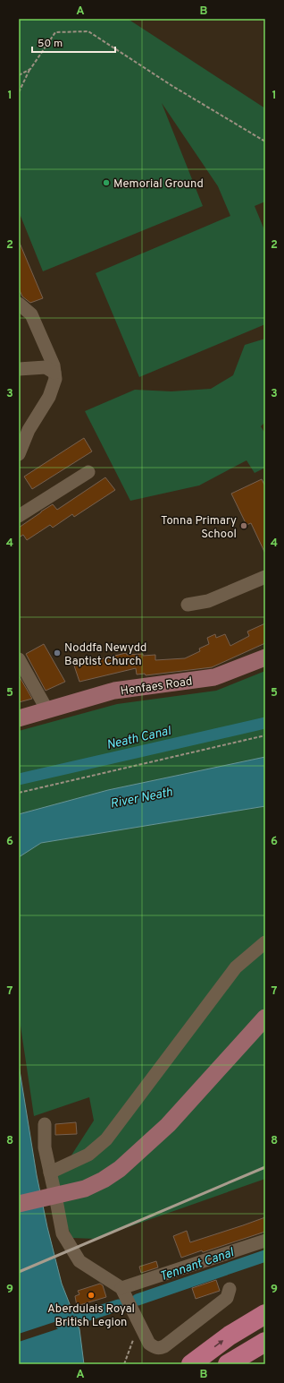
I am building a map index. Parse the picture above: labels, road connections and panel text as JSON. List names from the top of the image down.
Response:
{
  "streets": {
    "main road": ["Henfaes Road"]
  },
  "water": ["Neath Canal", "River Neath", "Tennant Canal"],
  "places": [
    "Memorial Ground",
    "Tonna Primary School",
    "Noddfa Newydd Baptist Church",
    "Aberdulais Royal British Legion"
  ],
  "scale_bar": "50 m",
  "grid": {
    "columns": ["A", "B"],
    "rows": [
      "1",
      "2",
      "3",
      "4",
      "5",
      "6",
      "7",
      "8",
      "9"
    ]
  }
}
